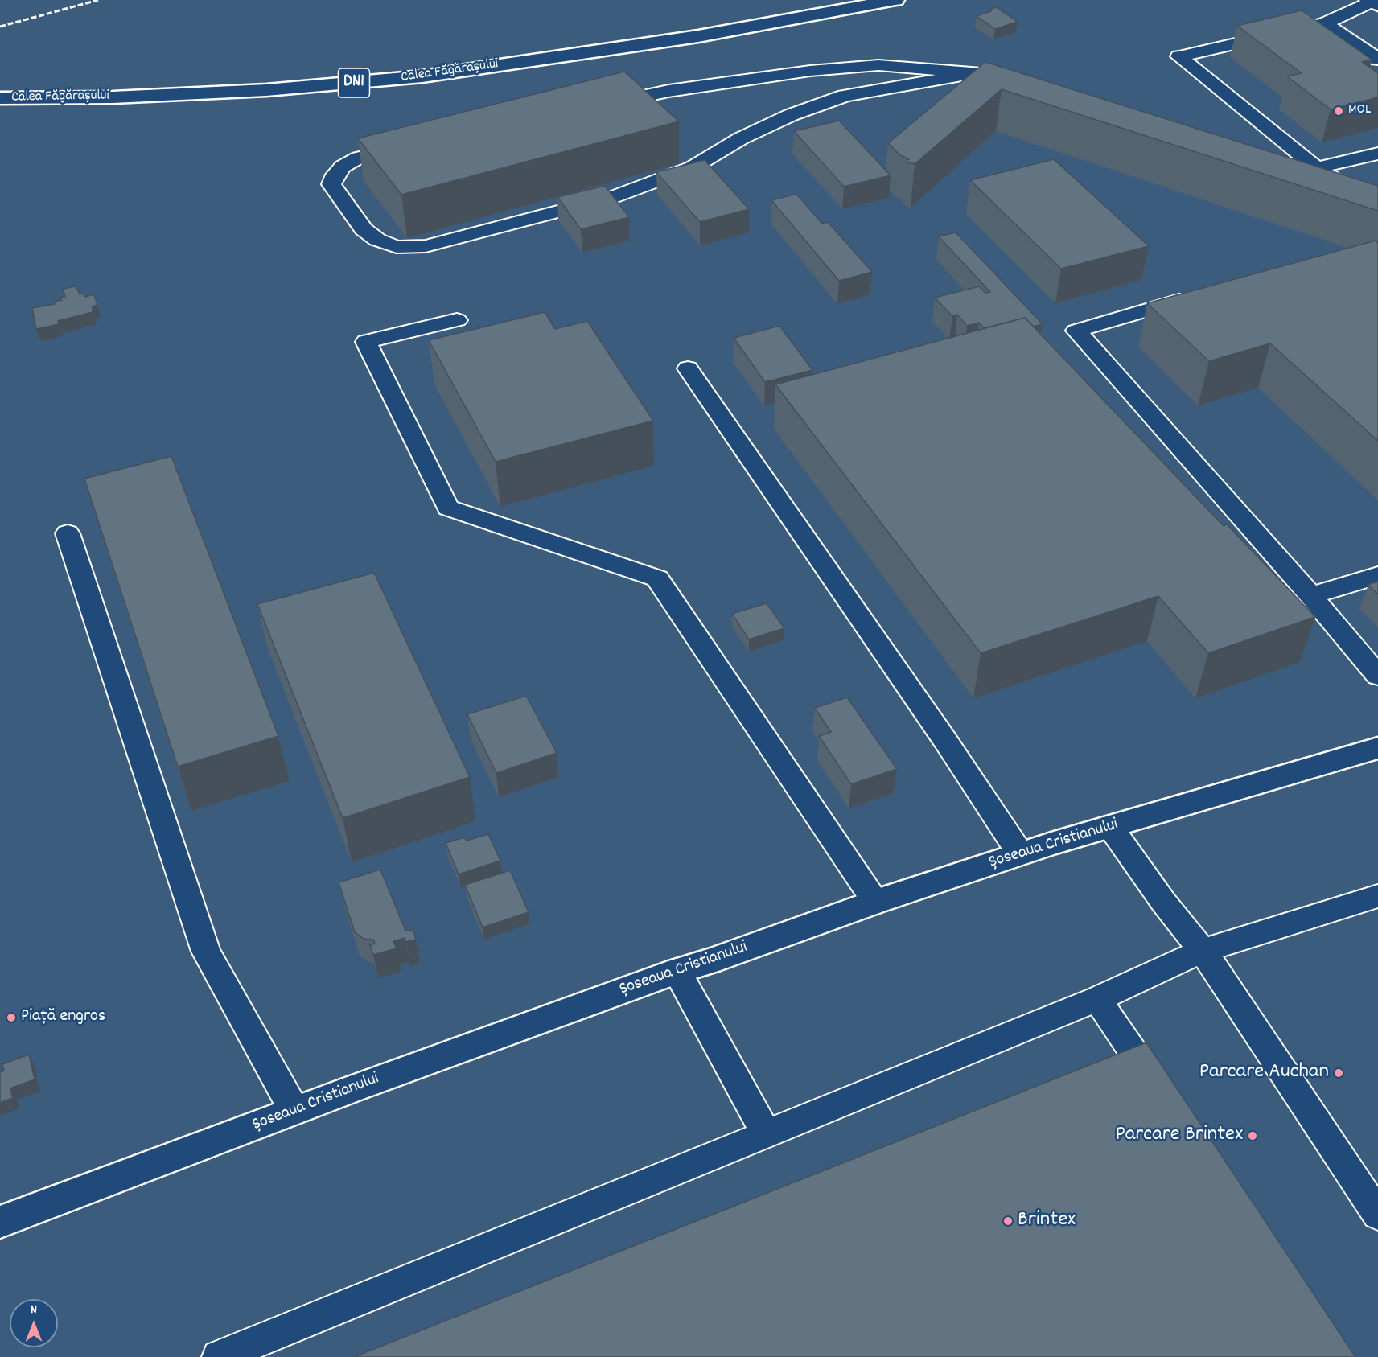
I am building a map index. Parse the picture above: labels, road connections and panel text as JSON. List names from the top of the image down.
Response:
{
  "streets": {
    "main road": ["Calea Făgărașului", "DN1", "Șoseaua Cristianului"]
  },
  "places": [
    "MOL",
    "Piață engros",
    "Parcare Auchan",
    "Parcare Brintex",
    "Brintex"
  ],
  "north": "top"
}
